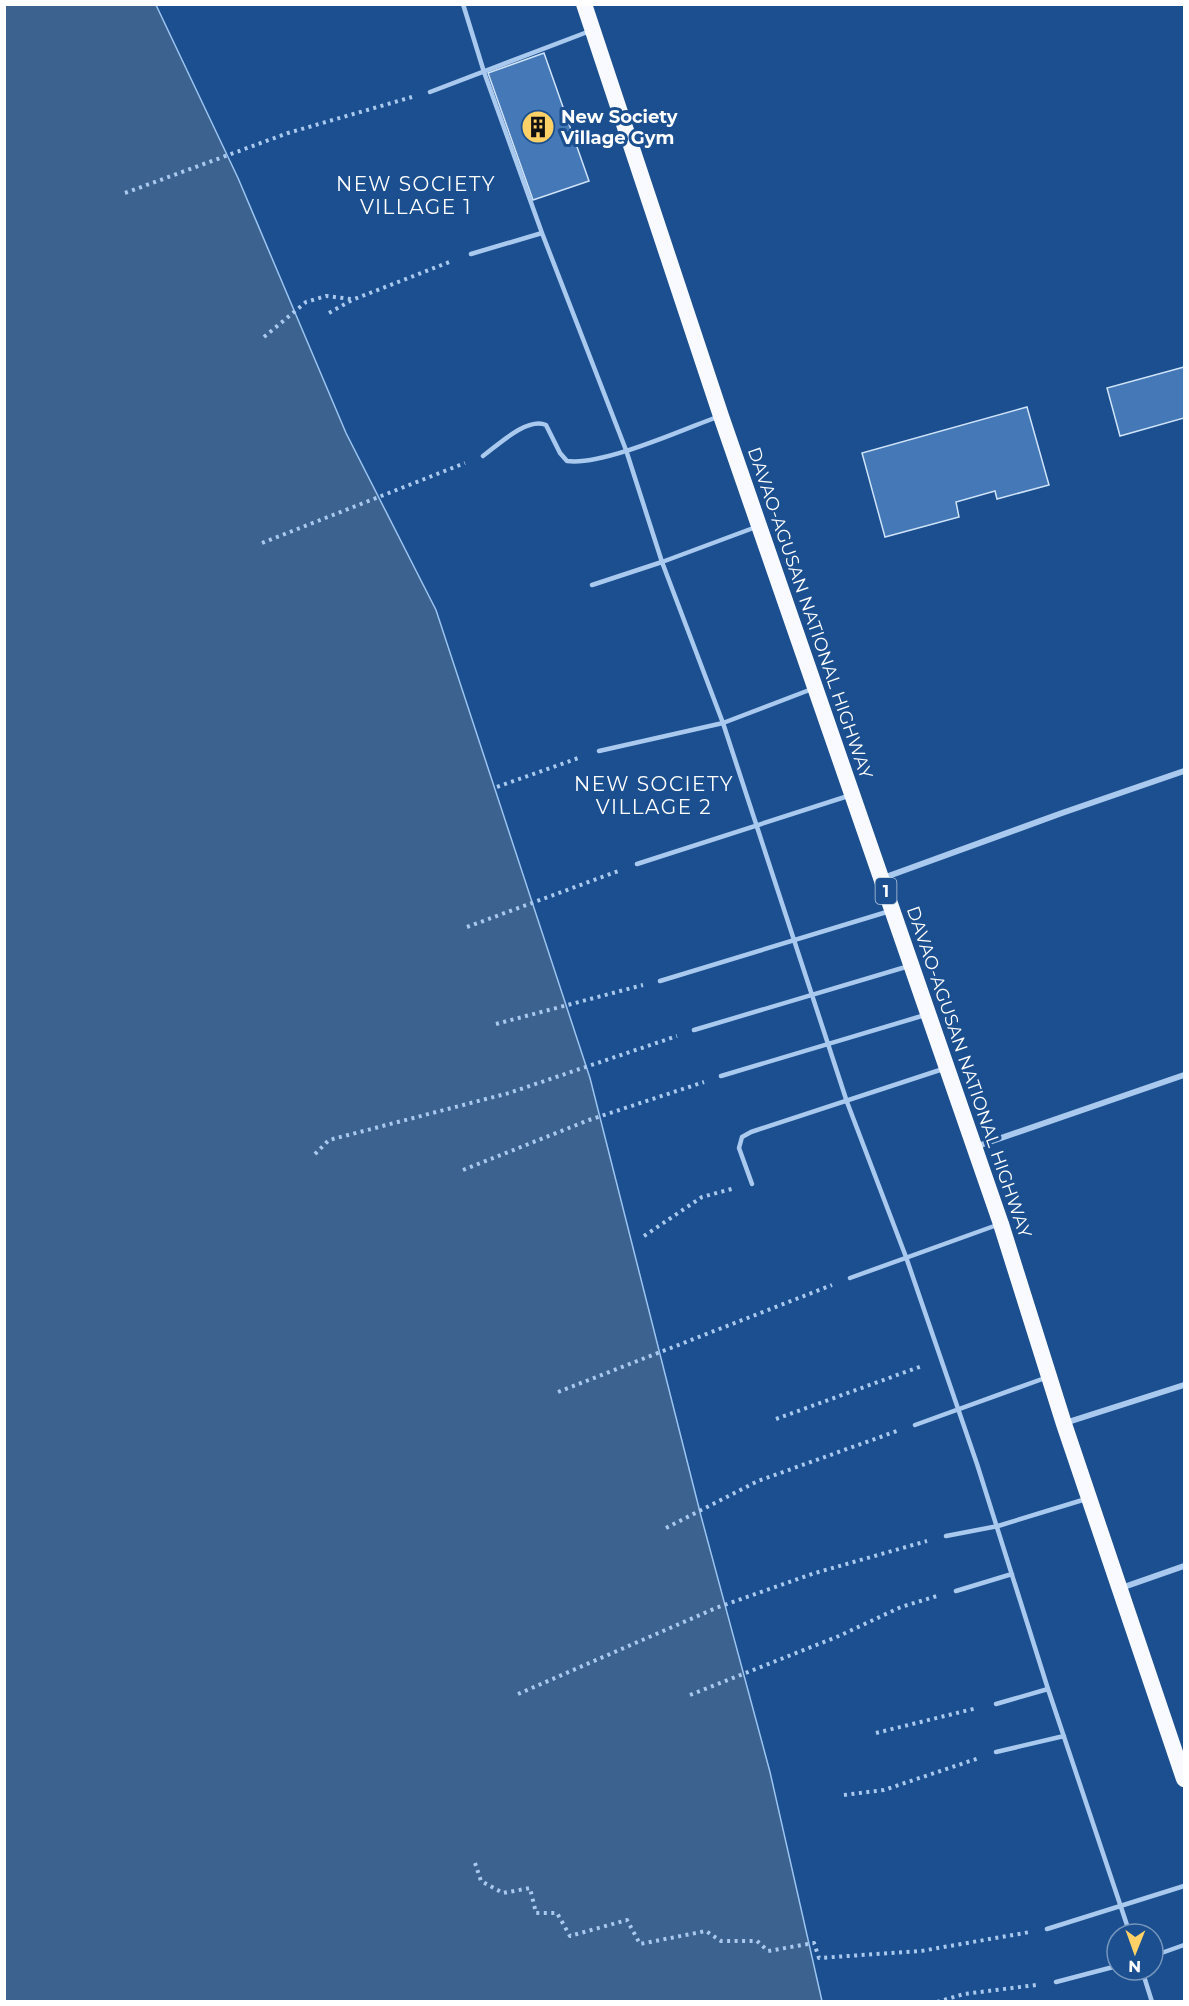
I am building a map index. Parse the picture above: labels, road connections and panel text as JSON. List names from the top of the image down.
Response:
{
  "streets": {
    "highway": ["DAVAO-AGUSAN NATIONAL HIGHWAY", "1"]
  },
  "districts": ["NEW SOCIETY VILLAGE 1", "NEW SOCIETY VILLAGE 2"],
  "places": {
    "building": ["New Society Village Gym"]
  },
  "north": "bottom"
}
